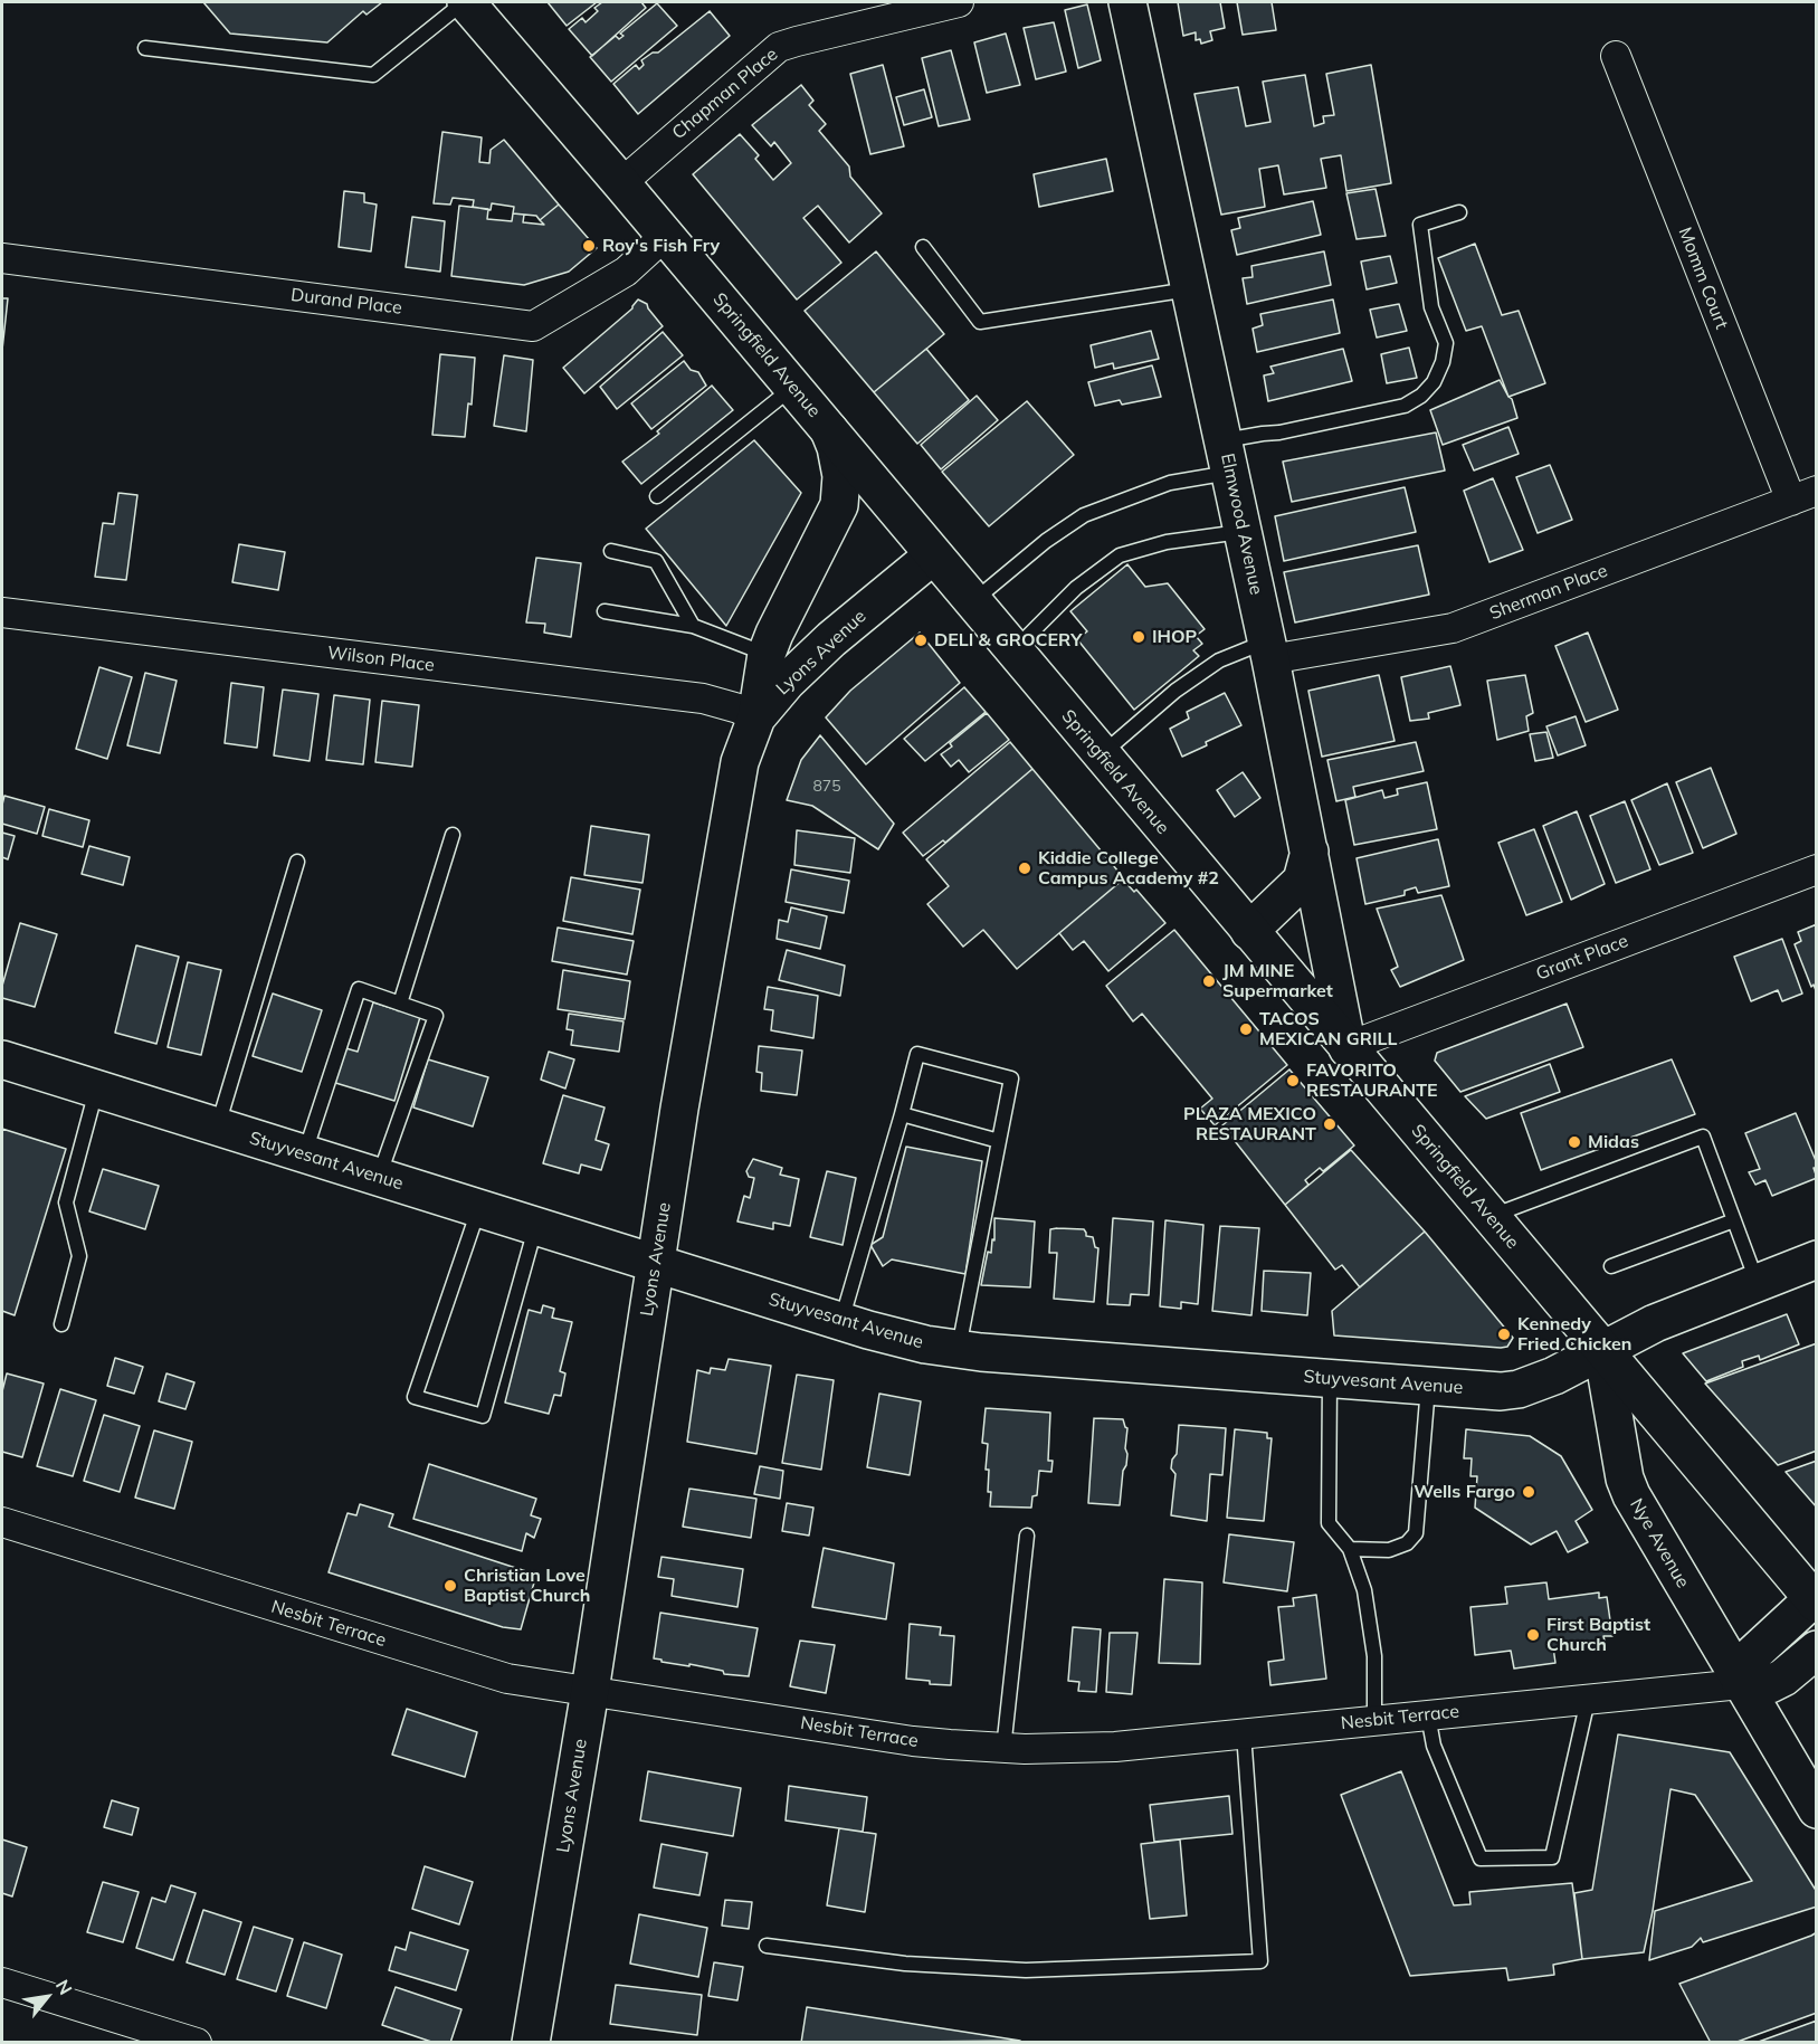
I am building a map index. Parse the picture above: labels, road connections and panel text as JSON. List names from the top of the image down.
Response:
{
  "streets": {
    "main road": [
      "Springfield Avenue",
      "Elmwood Avenue",
      "Lyons Avenue",
      "Stuyvesant Avenue",
      "Nye Avenue"
    ],
    "street": [
      "Chapman Place",
      "Momm Court",
      "Durand Place",
      "Sherman Place",
      "Wilson Place",
      "Grant Place",
      "Nesbit Terrace"
    ]
  },
  "crossings": [
    ["Chapman Place", "Springfield Avenue"],
    ["Momm Court", "Sherman Place"],
    ["Durand Place", "Springfield Avenue"],
    ["Springfield Avenue", "Elmwood Avenue"],
    ["Springfield Avenue", "Lyons Avenue"],
    ["Springfield Avenue", "Grant Place"],
    ["Springfield Avenue", "Stuyvesant Avenue"],
    ["Springfield Avenue", "Nye Avenue"],
    ["Elmwood Avenue", "Sherman Place"],
    ["Elmwood Avenue", "Grant Place"],
    ["Lyons Avenue", "Wilson Place"],
    ["Lyons Avenue", "Stuyvesant Avenue"],
    ["Lyons Avenue", "Nesbit Terrace"],
    ["Stuyvesant Avenue", "Nye Avenue"],
    ["Nye Avenue", "Nesbit Terrace"]
  ],
  "places": [
    "Roy's Fish Fry",
    "IHOP",
    "DELI & GROCERY",
    "Kiddie College Campus Academy #2",
    "JM MINE Supermarket",
    "TACOS MEXICAN GRILL",
    "FAVORITO RESTAURANTE",
    "PLAZA MEXICO RESTAURANT",
    "Midas",
    "Kennedy Fried Chicken",
    "Wells Fargo",
    "Christian Love Baptist Church",
    "First Baptist Church"
  ],
  "house_numbers": ["875"],
  "north": "top right"
}
